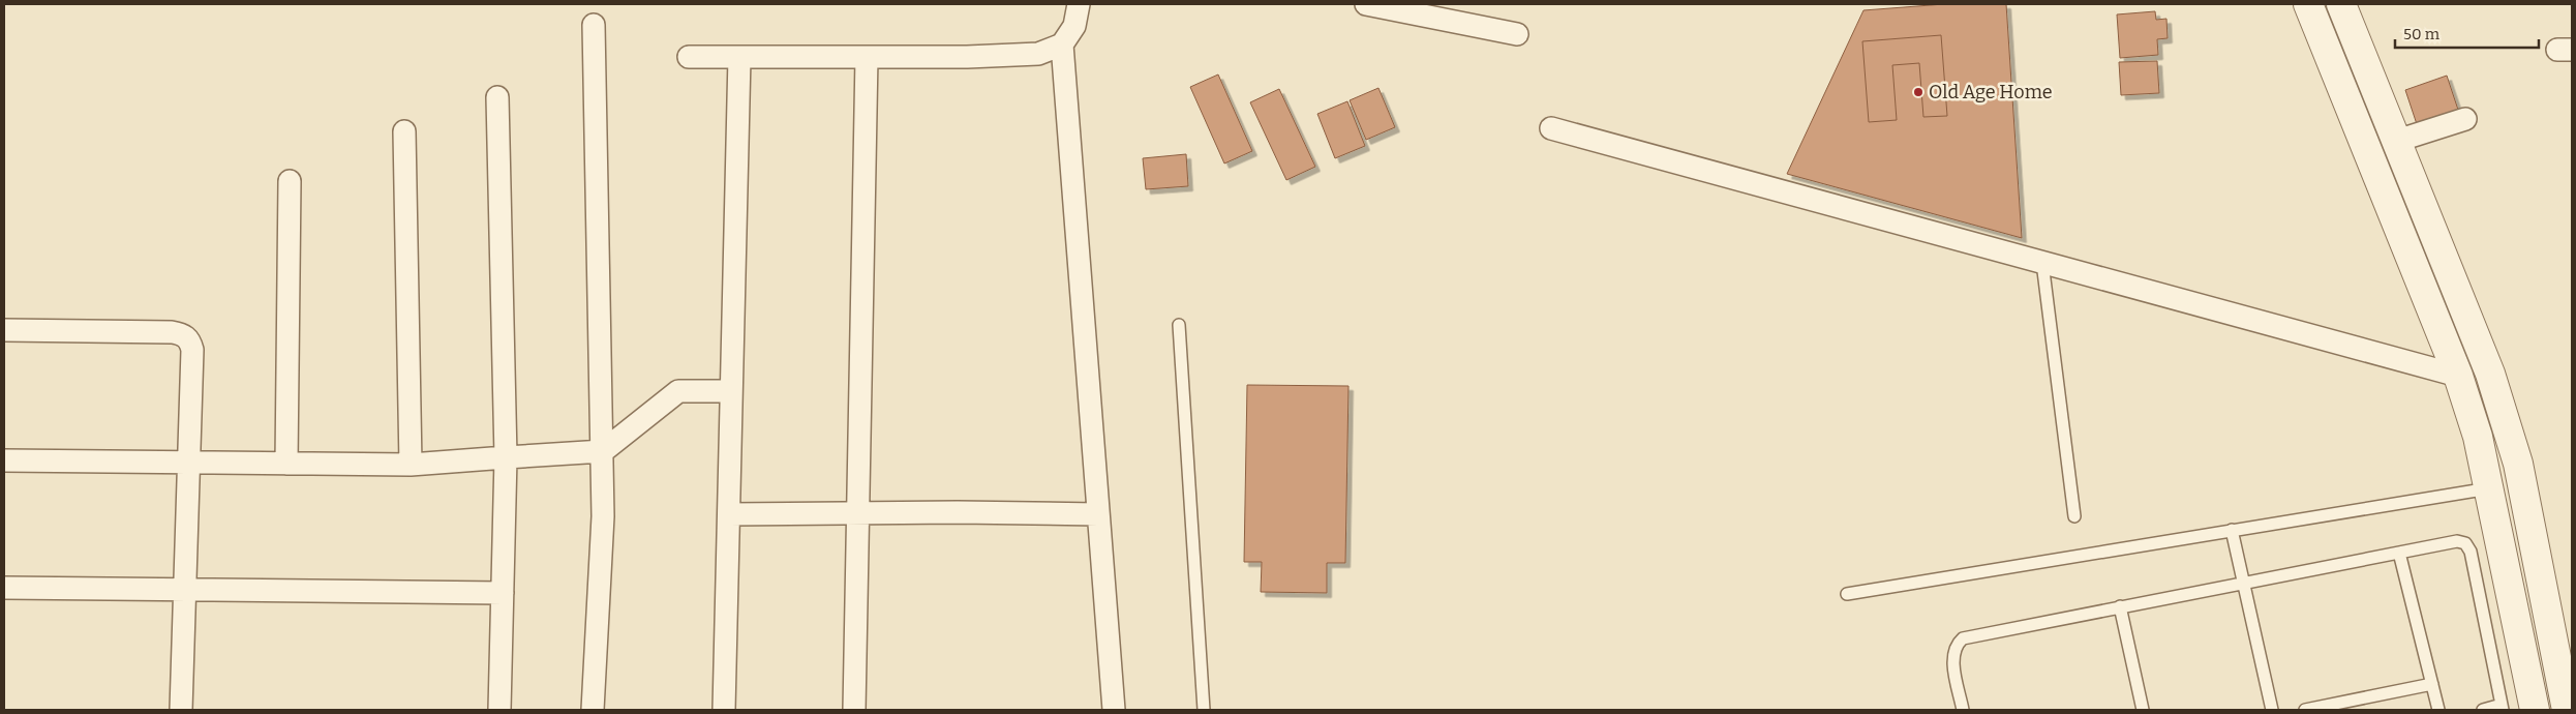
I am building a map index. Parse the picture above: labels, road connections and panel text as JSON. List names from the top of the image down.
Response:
{
  "places": ["Old Age Home"],
  "scale_bar": "50 m"
}
